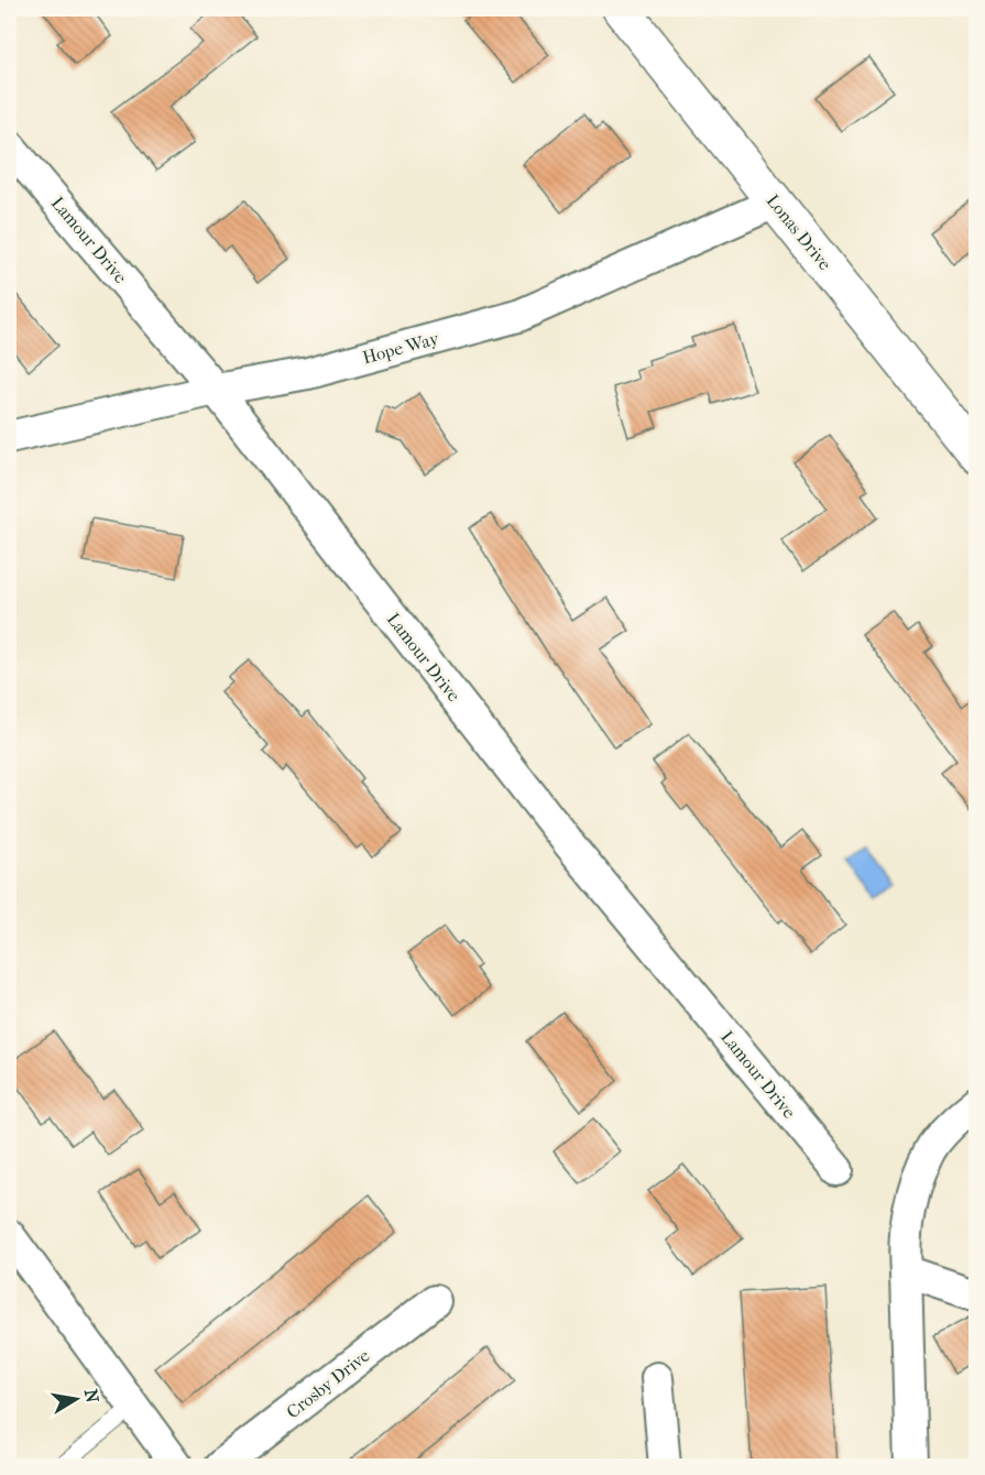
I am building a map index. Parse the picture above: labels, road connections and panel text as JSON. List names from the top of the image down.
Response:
{
  "streets": {
    "street": [
      "Lonas Drive",
      "Lamour Drive",
      "Hope Way",
      "Crosby Drive"
    ]
  },
  "crossings": [
    ["Lonas Drive", "Hope Way"],
    ["Lamour Drive", "Hope Way"]
  ],
  "north": "right"
}
